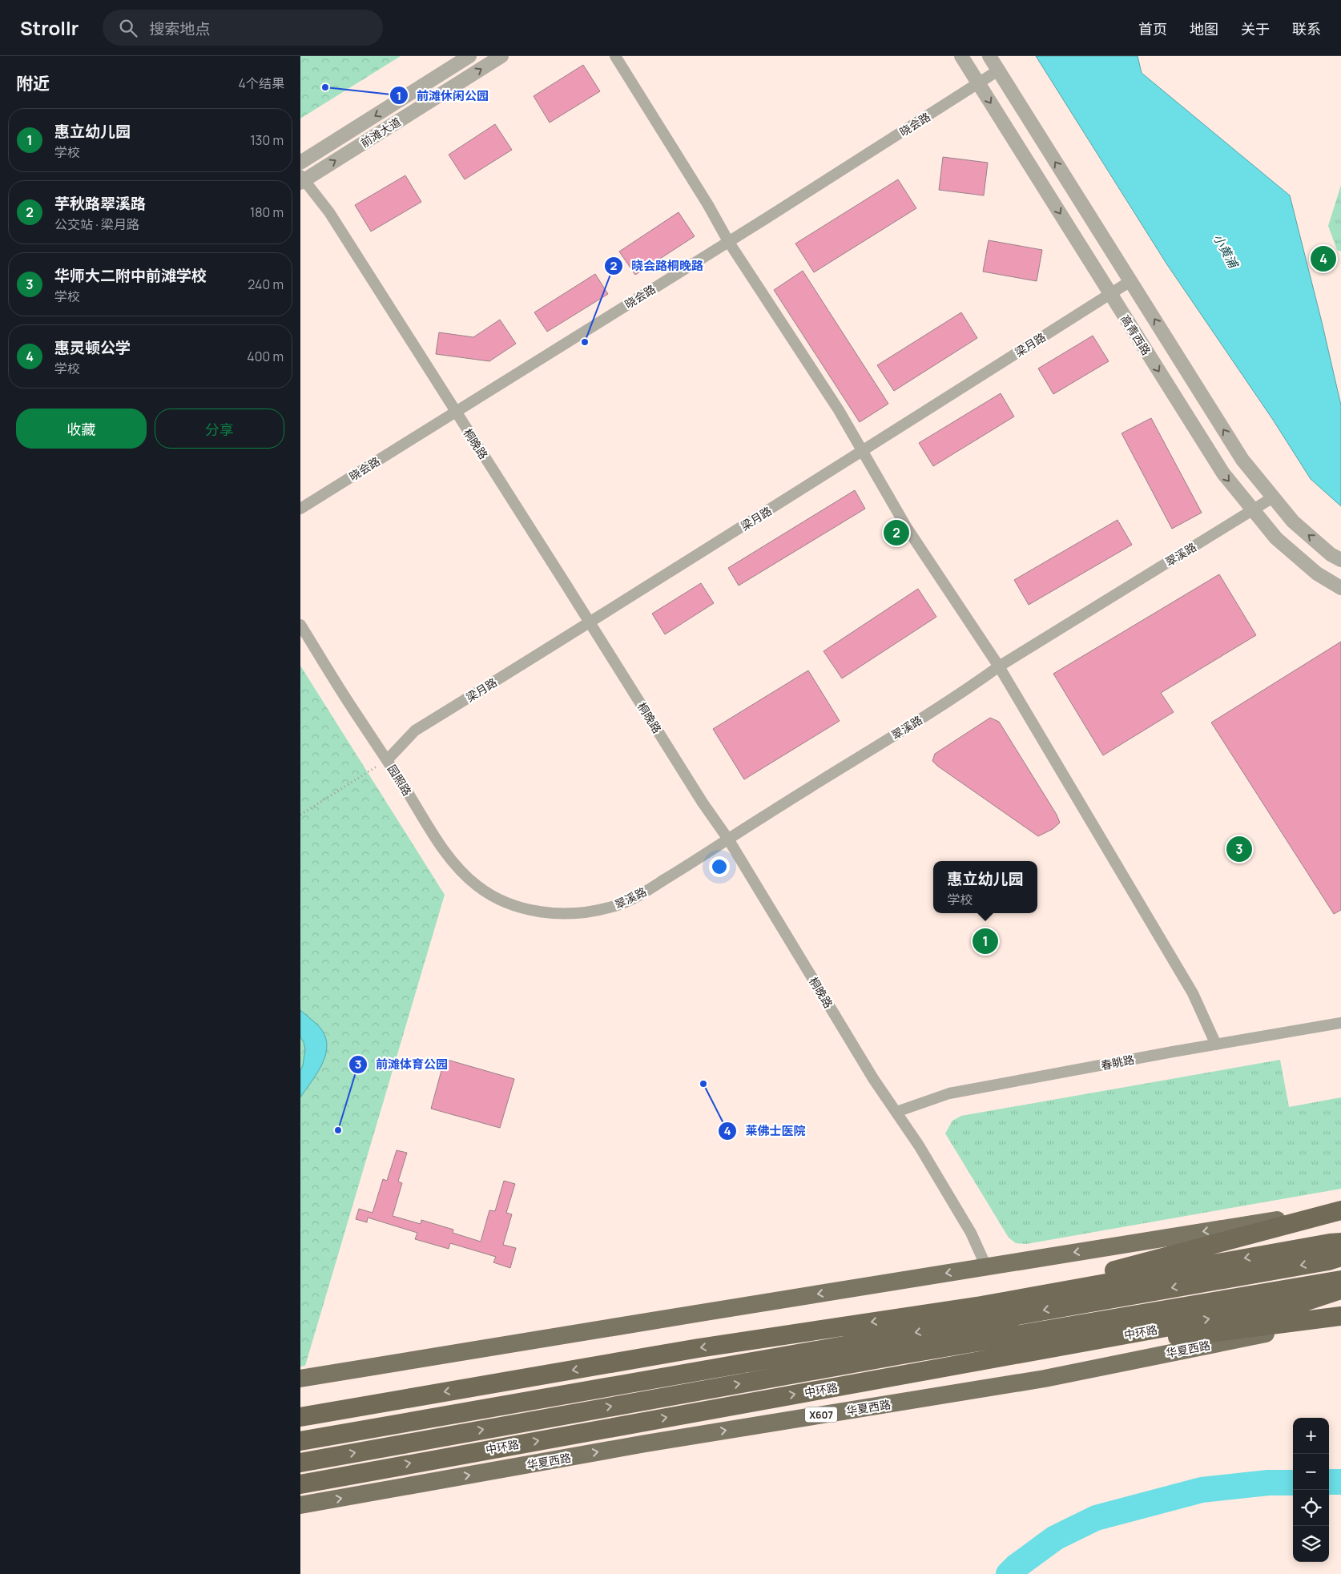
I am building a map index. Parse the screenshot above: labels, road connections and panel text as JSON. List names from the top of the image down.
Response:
{
  "streets": {
    "highway": ["中环路"],
    "main road": ["华夏西路", "X607"],
    "street": [
      "晓会路",
      "前滩大道",
      "高青西路",
      "梁月路",
      "桐晚路",
      "翠溪路",
      "园照路",
      "春眺路"
    ]
  },
  "crossings": [
    ["晓会路", "高青西路"],
    ["晓会路", "桐晚路"],
    ["前滩大道", "桐晚路"],
    ["高青西路", "梁月路"],
    ["高青西路", "翠溪路"],
    ["梁月路", "桐晚路"],
    ["梁月路", "园照路"],
    ["桐晚路", "翠溪路"],
    ["桐晚路", "春眺路"],
    ["翠溪路", "园照路"]
  ],
  "water": ["小黄浦"],
  "places": [
    "前滩休闲公园",
    "晓会路桐晚路",
    "莱佛士医院",
    "前滩体育公园"
  ],
  "page": {
    "header": "Strollr",
    "search": "搜索地点",
    "nav": [
      "首页",
      "地图",
      "关于",
      "联系"
    ],
    "heading": ["附近", "4个结果"],
    "list": [
      {
        "mark": "1",
        "name": "惠立幼儿园",
        "note": "学校",
        "value": "130 m"
      },
      {
        "mark": "2",
        "name": "芋秋路翠溪路",
        "note": "公交站 · 梁月路",
        "value": "180 m"
      },
      {
        "mark": "3",
        "name": "华师大二附中前滩学校",
        "note": "学校",
        "value": "240 m"
      },
      {
        "mark": "4",
        "name": "惠灵顿公学",
        "note": "学校",
        "value": "400 m"
      }
    ],
    "pins": [
      "4",
      "2",
      "3",
      "1"
    ],
    "buttons": ["收藏", "分享"],
    "popup": ["惠立幼儿园", "学校"],
    "map_buttons": ["+", "−"]
  }
}
